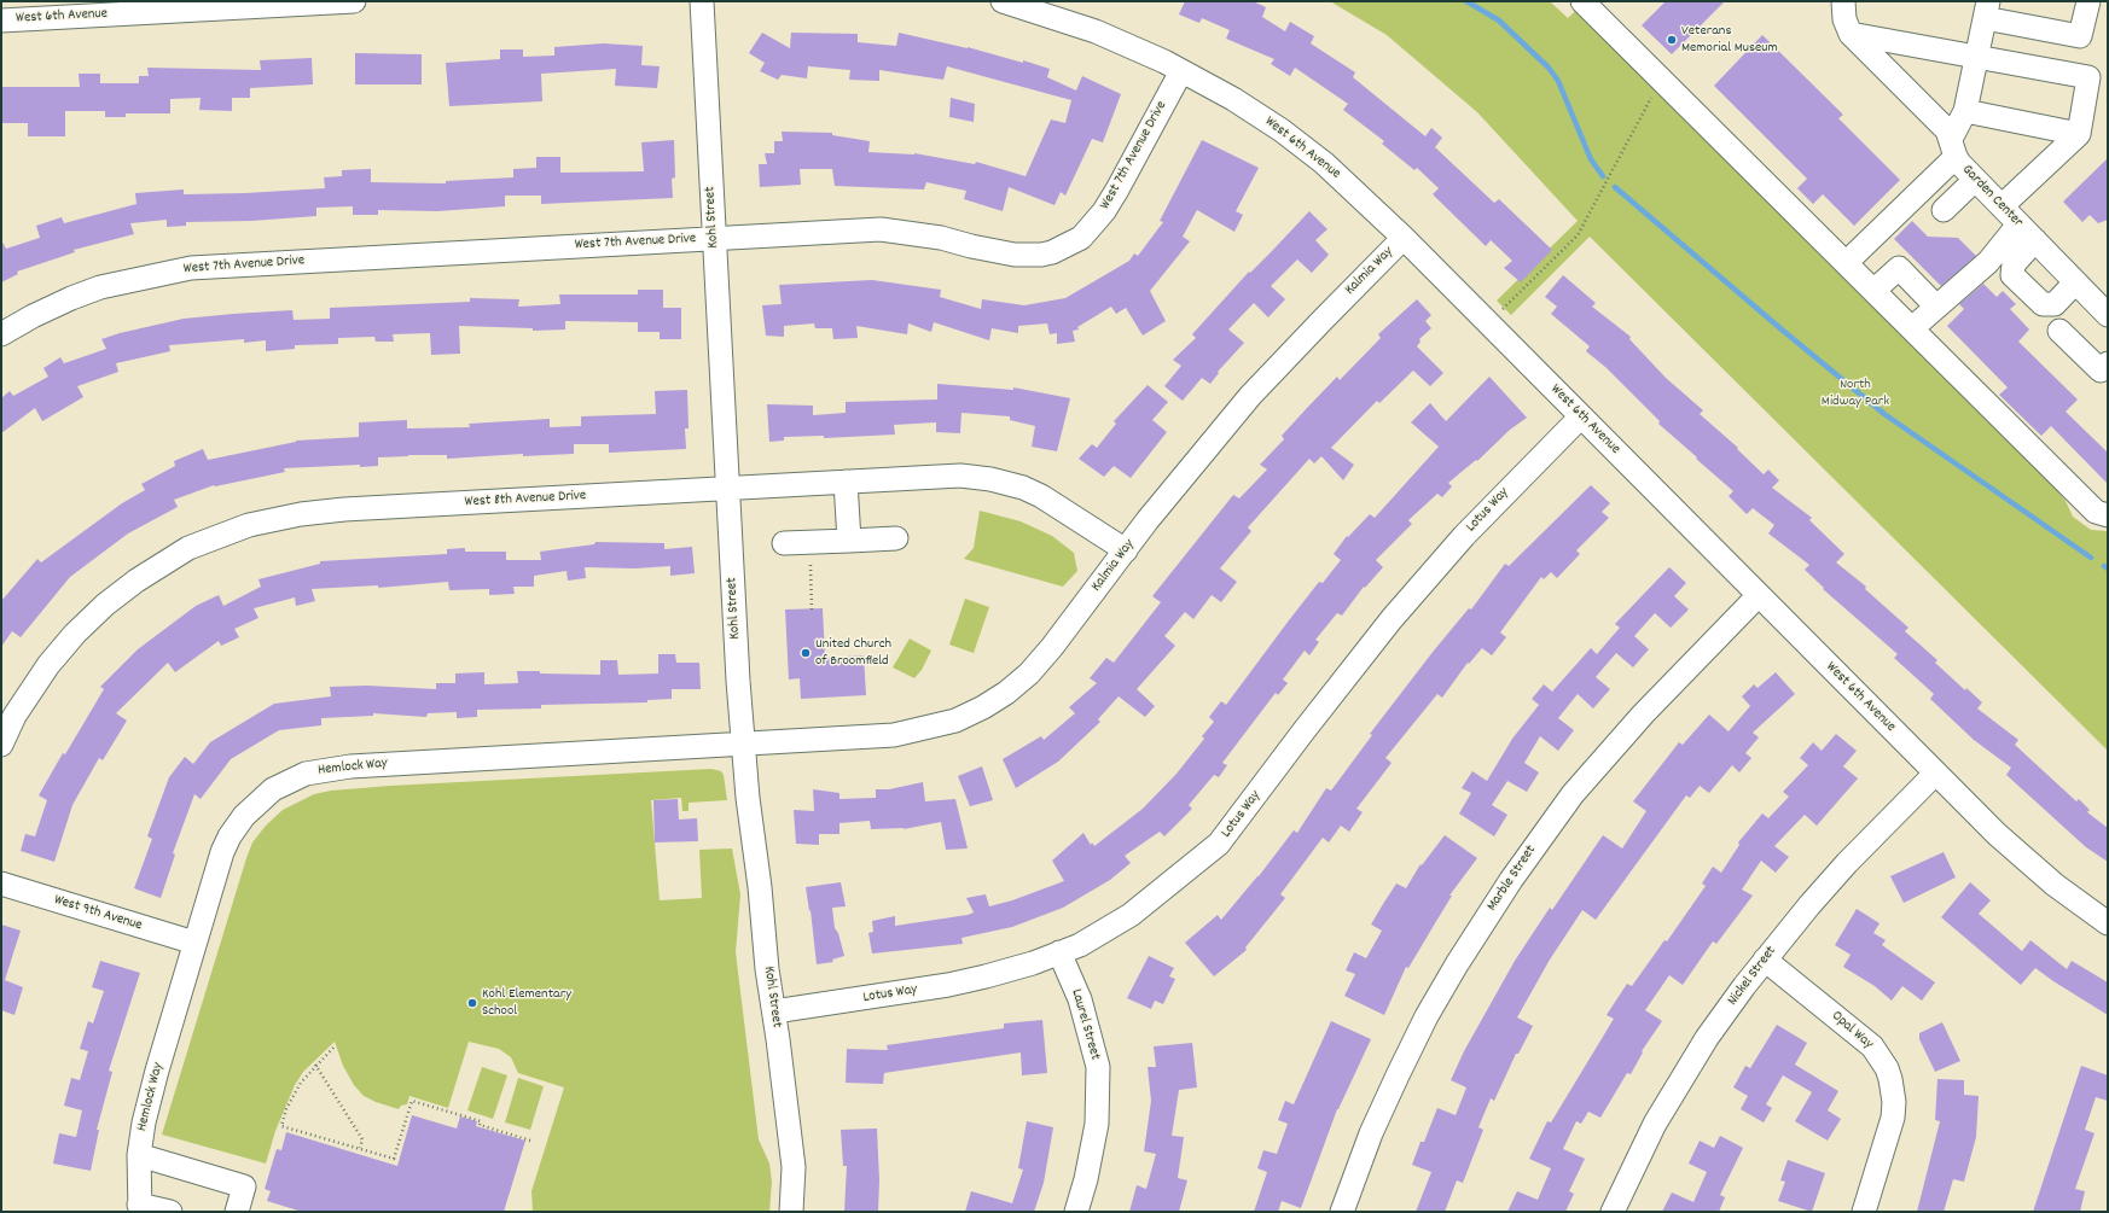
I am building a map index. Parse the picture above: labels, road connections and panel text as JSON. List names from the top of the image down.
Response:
{
  "streets": {
    "street": [
      "West 6th Avenue",
      "West 7th Avenue Drive",
      "Garden Center",
      "Kohl Street",
      "Kalmia Way",
      "West 8th Avenue Drive",
      "Lotus Way",
      "Hemlock Way",
      "Marble Street",
      "West 9th Avenue",
      "Nickel Street",
      "Laurel Street",
      "Opal Way"
    ]
  },
  "crossings": [
    ["West 6th Avenue", "West 7th Avenue Drive"],
    ["West 6th Avenue", "Kalmia Way"],
    ["West 6th Avenue", "Lotus Way"],
    ["West 6th Avenue", "Marble Street"],
    ["West 6th Avenue", "Nickel Street"],
    ["West 7th Avenue Drive", "Kohl Street"],
    ["Kohl Street", "Kalmia Way"],
    ["Kohl Street", "West 8th Avenue Drive"],
    ["Kohl Street", "Lotus Way"],
    ["Kohl Street", "Hemlock Way"],
    ["Kalmia Way", "West 8th Avenue Drive"],
    ["Kalmia Way", "Hemlock Way"],
    ["Lotus Way", "Laurel Street"],
    ["Hemlock Way", "West 9th Avenue"],
    ["Nickel Street", "Opal Way"]
  ],
  "parks": ["North Midway Park"],
  "places": ["Veterans Memorial Museum", "United Church of Broomfield", "Kohl Elementary School"]
}
